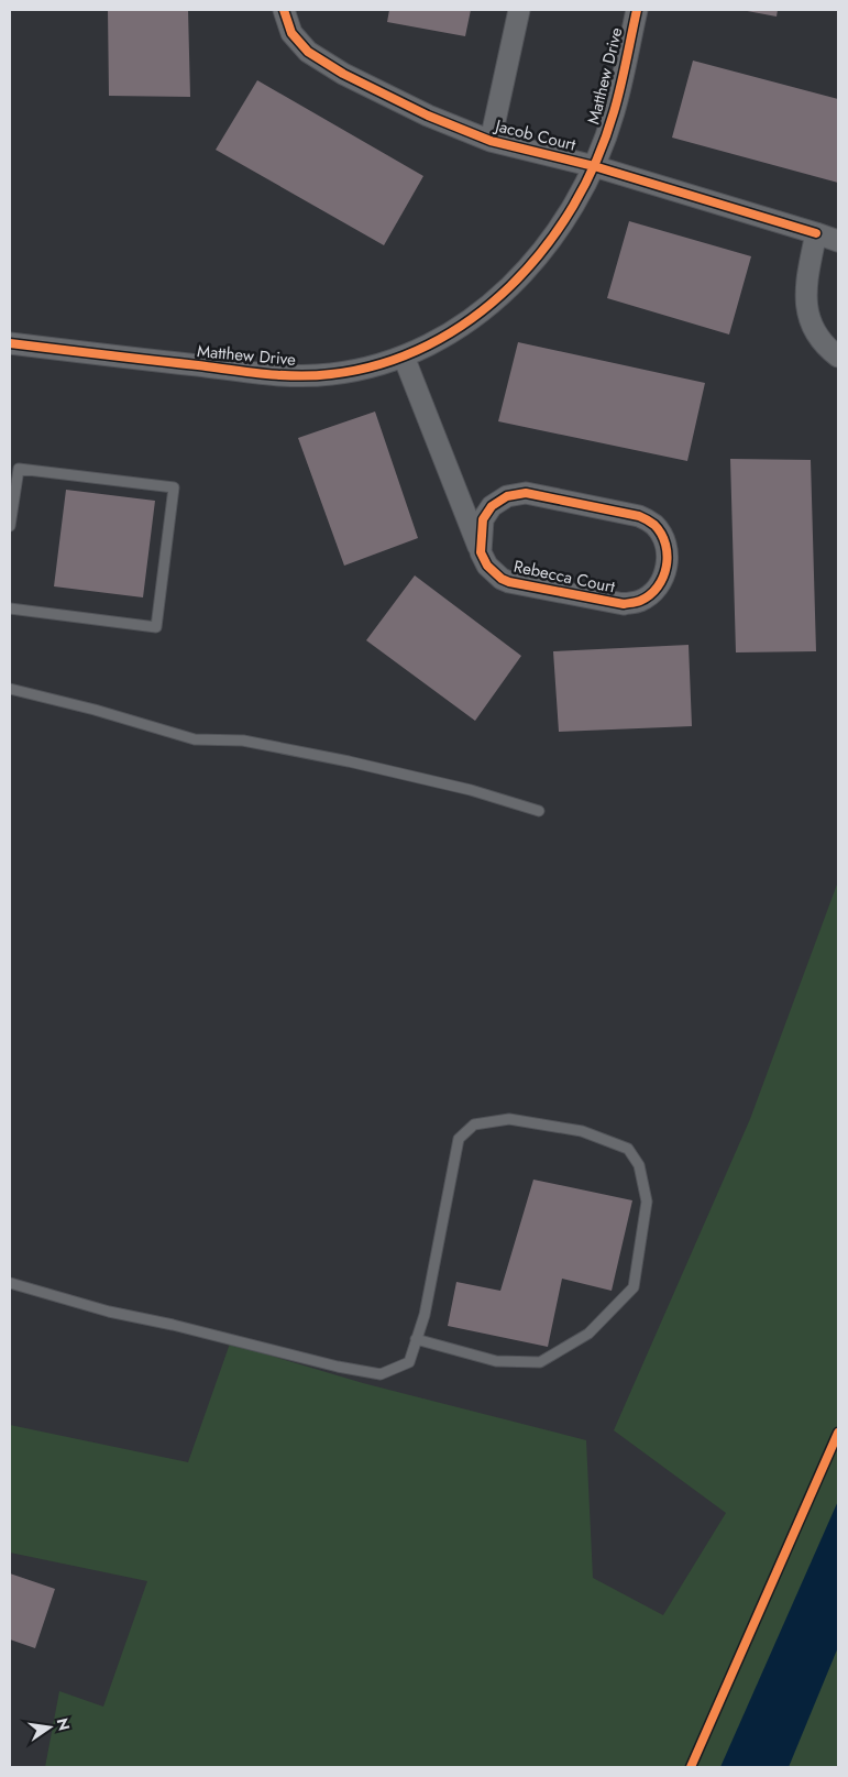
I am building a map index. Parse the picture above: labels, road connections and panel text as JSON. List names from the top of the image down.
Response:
{
  "streets": {
    "street": ["Matthew Drive", "Jacob Court", "Rebecca Court"]
  },
  "crossings": [
    ["Matthew Drive", "Jacob Court"],
    ["Matthew Drive", "Rebecca Court"]
  ],
  "north": "right"
}
